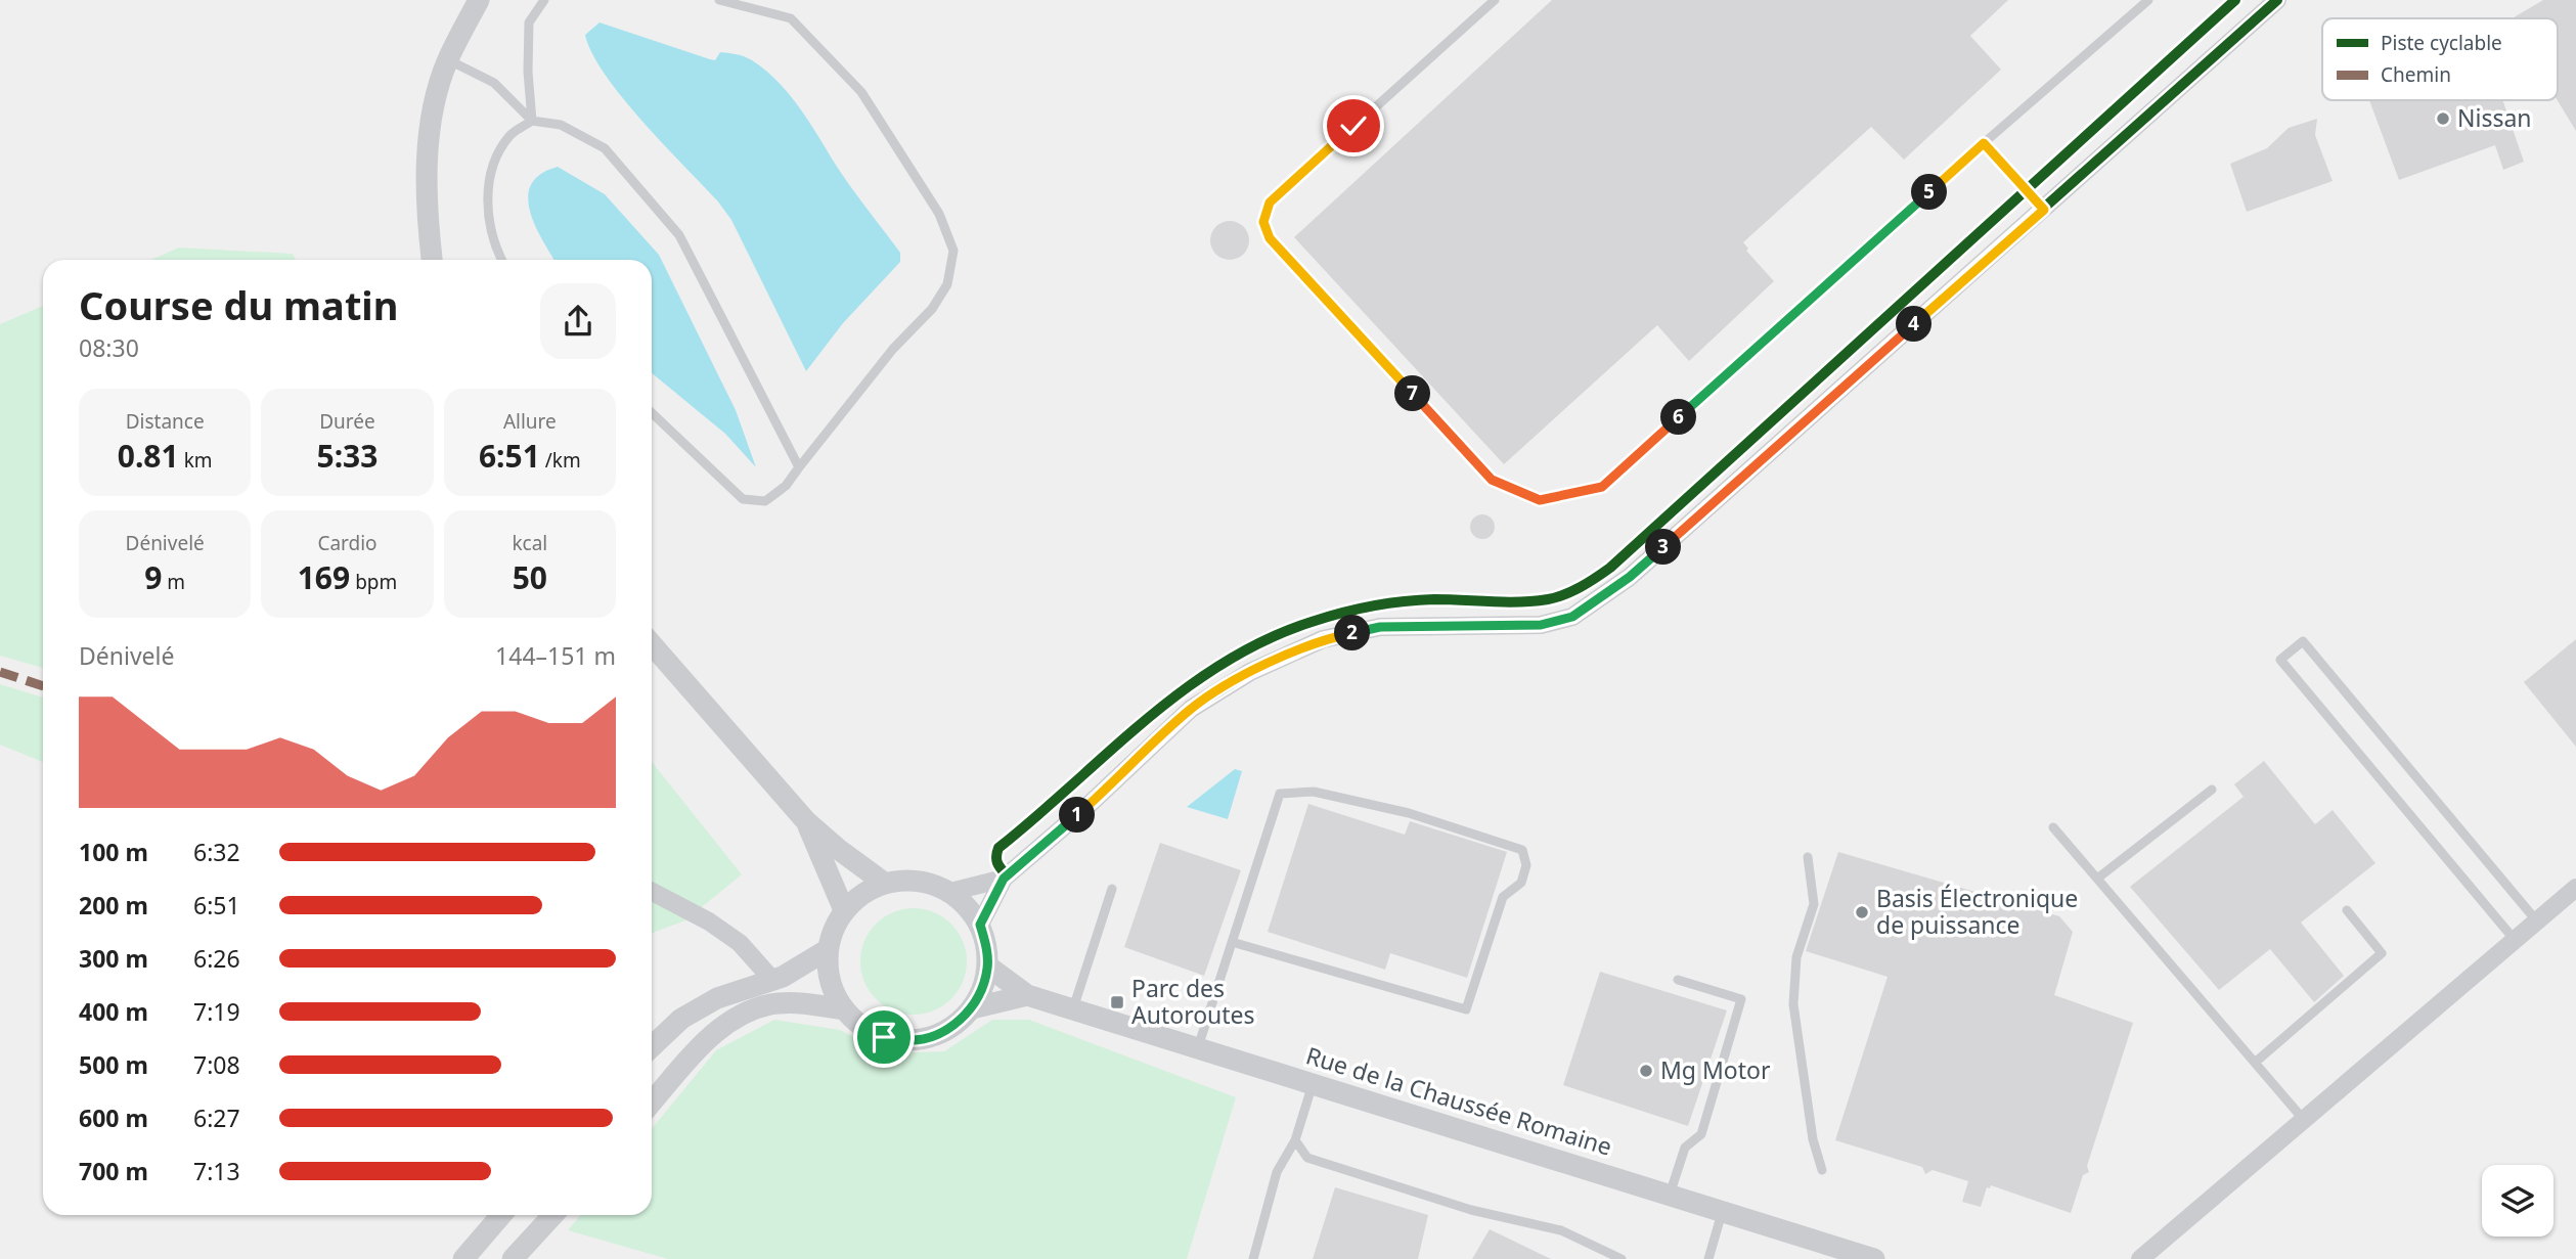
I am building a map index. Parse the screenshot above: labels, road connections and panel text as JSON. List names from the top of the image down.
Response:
{
  "streets": {
    "street": ["Rue de la Chaussée Romaine"]
  },
  "places": {
    "other": ["Nissan", "Basis Électronique de puissance", "Mg Motor"],
    "transit": ["Parc des Autoroutes"]
  },
  "legend": ["Piste cyclable", "Chemin"],
  "page": {
    "pins": [
      "5",
      "4",
      "7",
      "6",
      "3",
      "2",
      "1"
    ],
    "heading": ["Course du matin", "08:30"],
    "stats": [
      ["Distance", "0.81 km"],
      ["Durée", "5:33"],
      ["Allure", "6:51 /km"],
      ["Dénivelé", "9 m"],
      ["Cardio", "169 bpm"],
      ["kcal", "50"]
    ],
    "chart": ["Dénivelé", "144–151 m"],
    "list": [
      {
        "name": "100 m",
        "note": "6:32"
      },
      {
        "name": "200 m",
        "note": "6:51"
      },
      {
        "name": "300 m",
        "note": "6:26"
      },
      {
        "name": "400 m",
        "note": "7:19"
      },
      {
        "name": "500 m",
        "note": "7:08"
      },
      {
        "name": "600 m",
        "note": "6:27"
      },
      {
        "name": "700 m",
        "note": "7:13"
      }
    ]
  }
}
